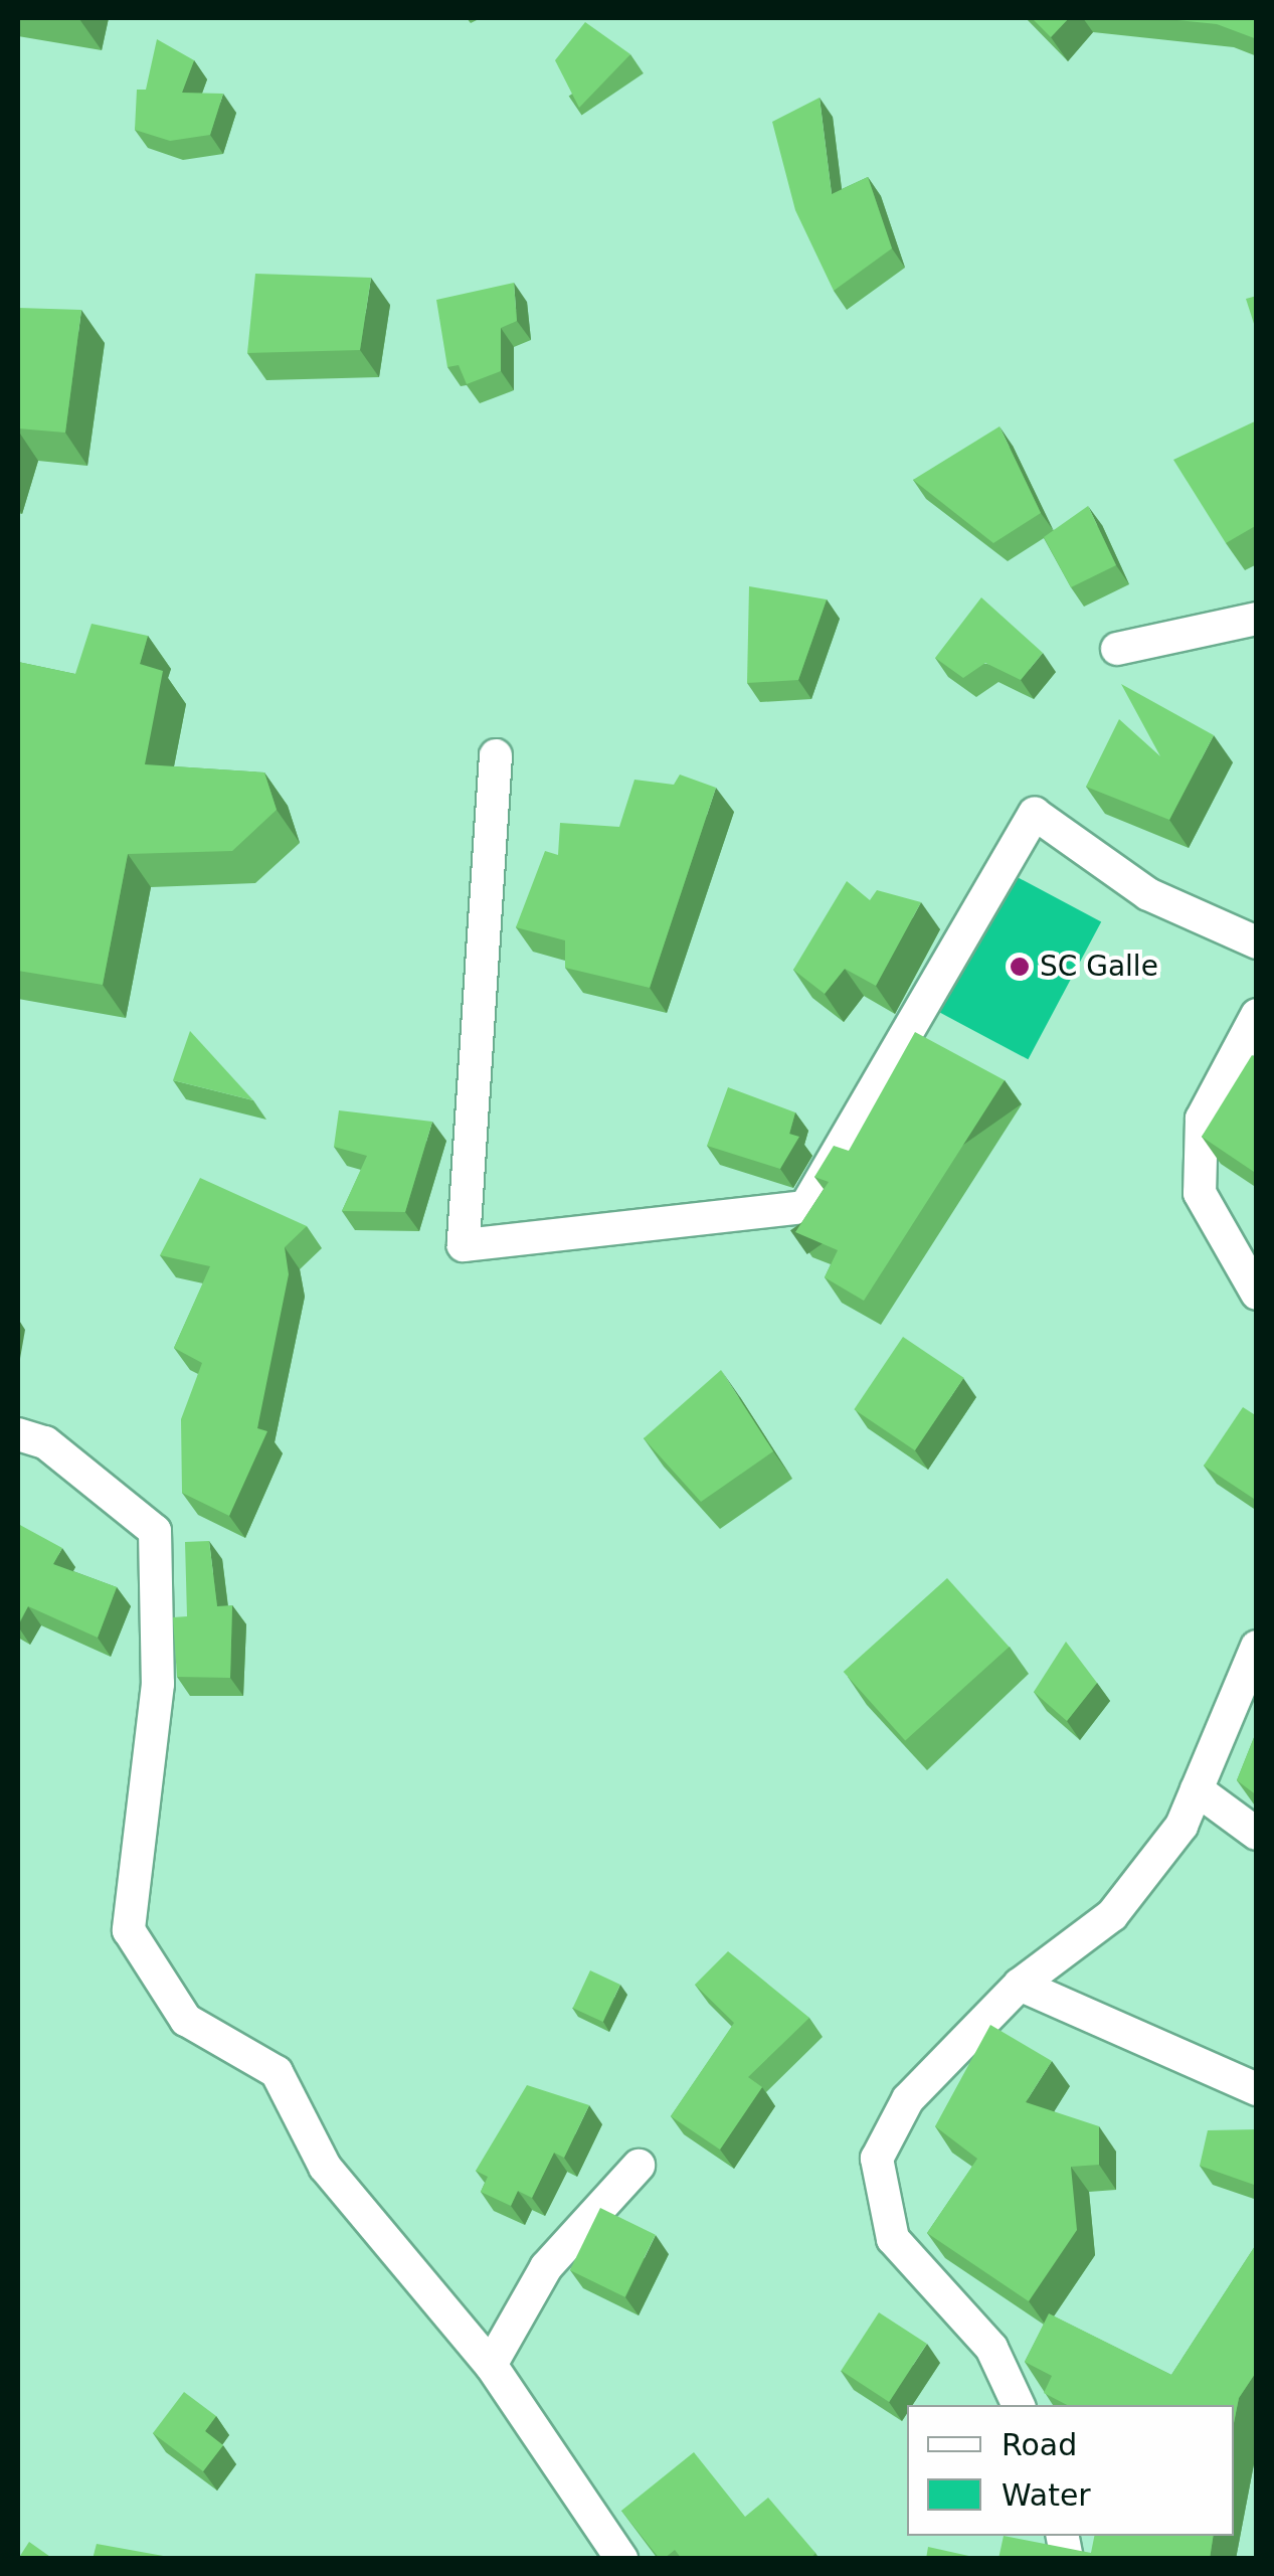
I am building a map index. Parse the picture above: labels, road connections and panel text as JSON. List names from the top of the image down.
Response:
{
  "places": ["SC Galle"],
  "legend": ["Road", "Water"]
}
